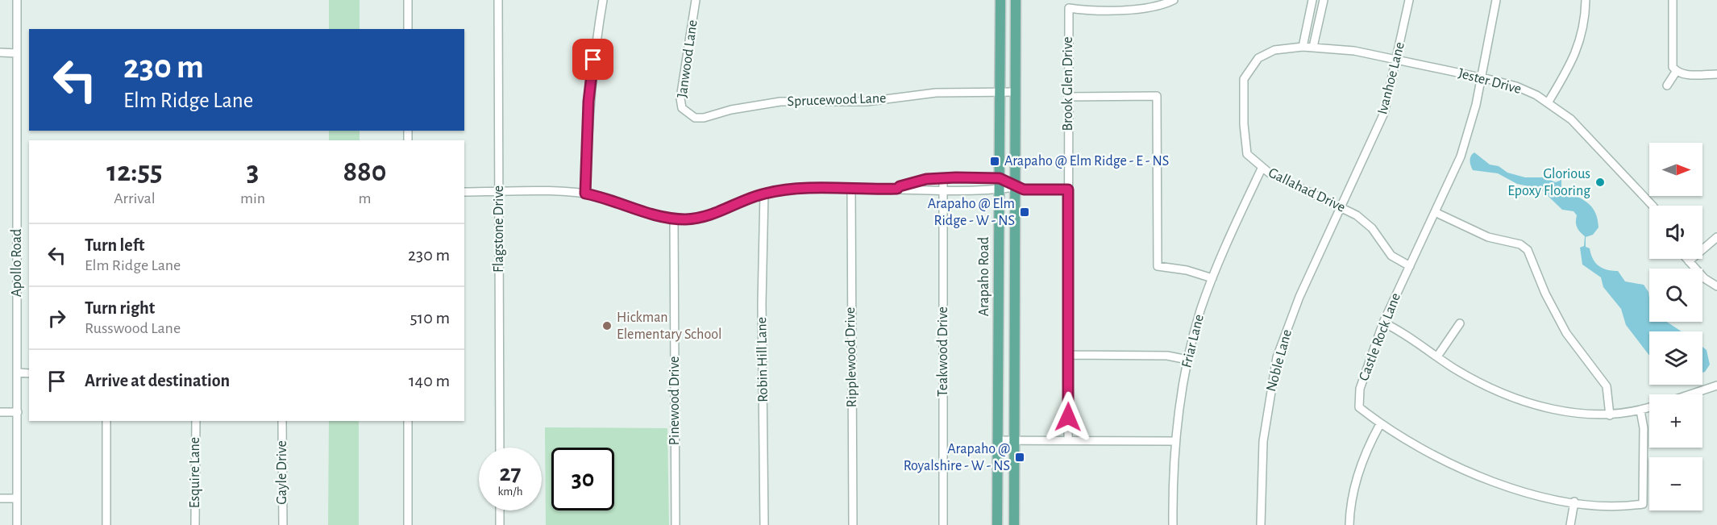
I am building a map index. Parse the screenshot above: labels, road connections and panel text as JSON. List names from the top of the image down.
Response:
{
  "streets": {
    "main road": ["Arapaho Road"],
    "street": [
      "Janwood Lane",
      "Ivanhoe Lane",
      "Jester Drive",
      "Brook Glen Drive",
      "Sprucewood Lane",
      "Gallahad Drive",
      "Flagstone Drive",
      "Apollo Road",
      "Castle Rock Lane",
      "Friar Lane",
      "Teakwood Drive",
      "Ripplewood Drive",
      "Robin Hill Lane",
      "Noble Lane",
      "Pinewood Drive",
      "Esquire Lane",
      "Gayle Drive"
    ]
  },
  "crossings": [
    ["Janwood Lane", "Sprucewood Lane"],
    ["Ivanhoe Lane", "Jester Drive"],
    ["Ivanhoe Lane", "Gallahad Drive"],
    ["Ivanhoe Lane", "Noble Lane"],
    ["Jester Drive", "Gallahad Drive"],
    ["Jester Drive", "Castle Rock Lane"],
    ["Sprucewood Lane", "Arapaho Road"],
    ["Gallahad Drive", "Castle Rock Lane"],
    ["Gallahad Drive", "Friar Lane"],
    ["Gallahad Drive", "Noble Lane"]
  ],
  "places": {
    "transit": ["Arapaho @ Elm Ridge - E - NS", "Arapaho @ Elm Ridge - W - NS", "Arapaho @ Royalshire - W - NS"],
    "other": ["Glorious Epoxy Flooring", "Hickman Elementary School"]
  },
  "north": "right",
  "page": {
    "turn": ["230 m", "Elm Ridge Lane"],
    "eta": [
      "12:55",
      "Arrival",
      "3",
      "min",
      "880",
      "m"
    ],
    "map_buttons": ["+", "−"],
    "list": [
      {
        "name": "Turn left",
        "note": "Elm Ridge Lane",
        "value": "230 m"
      },
      {
        "name": "Turn right",
        "note": "Russwood Lane",
        "value": "510 m"
      },
      {
        "name": "Arrive at destination",
        "value": "140 m"
      }
    ],
    "speed": "27 km/h",
    "limit": "30"
  }
}
